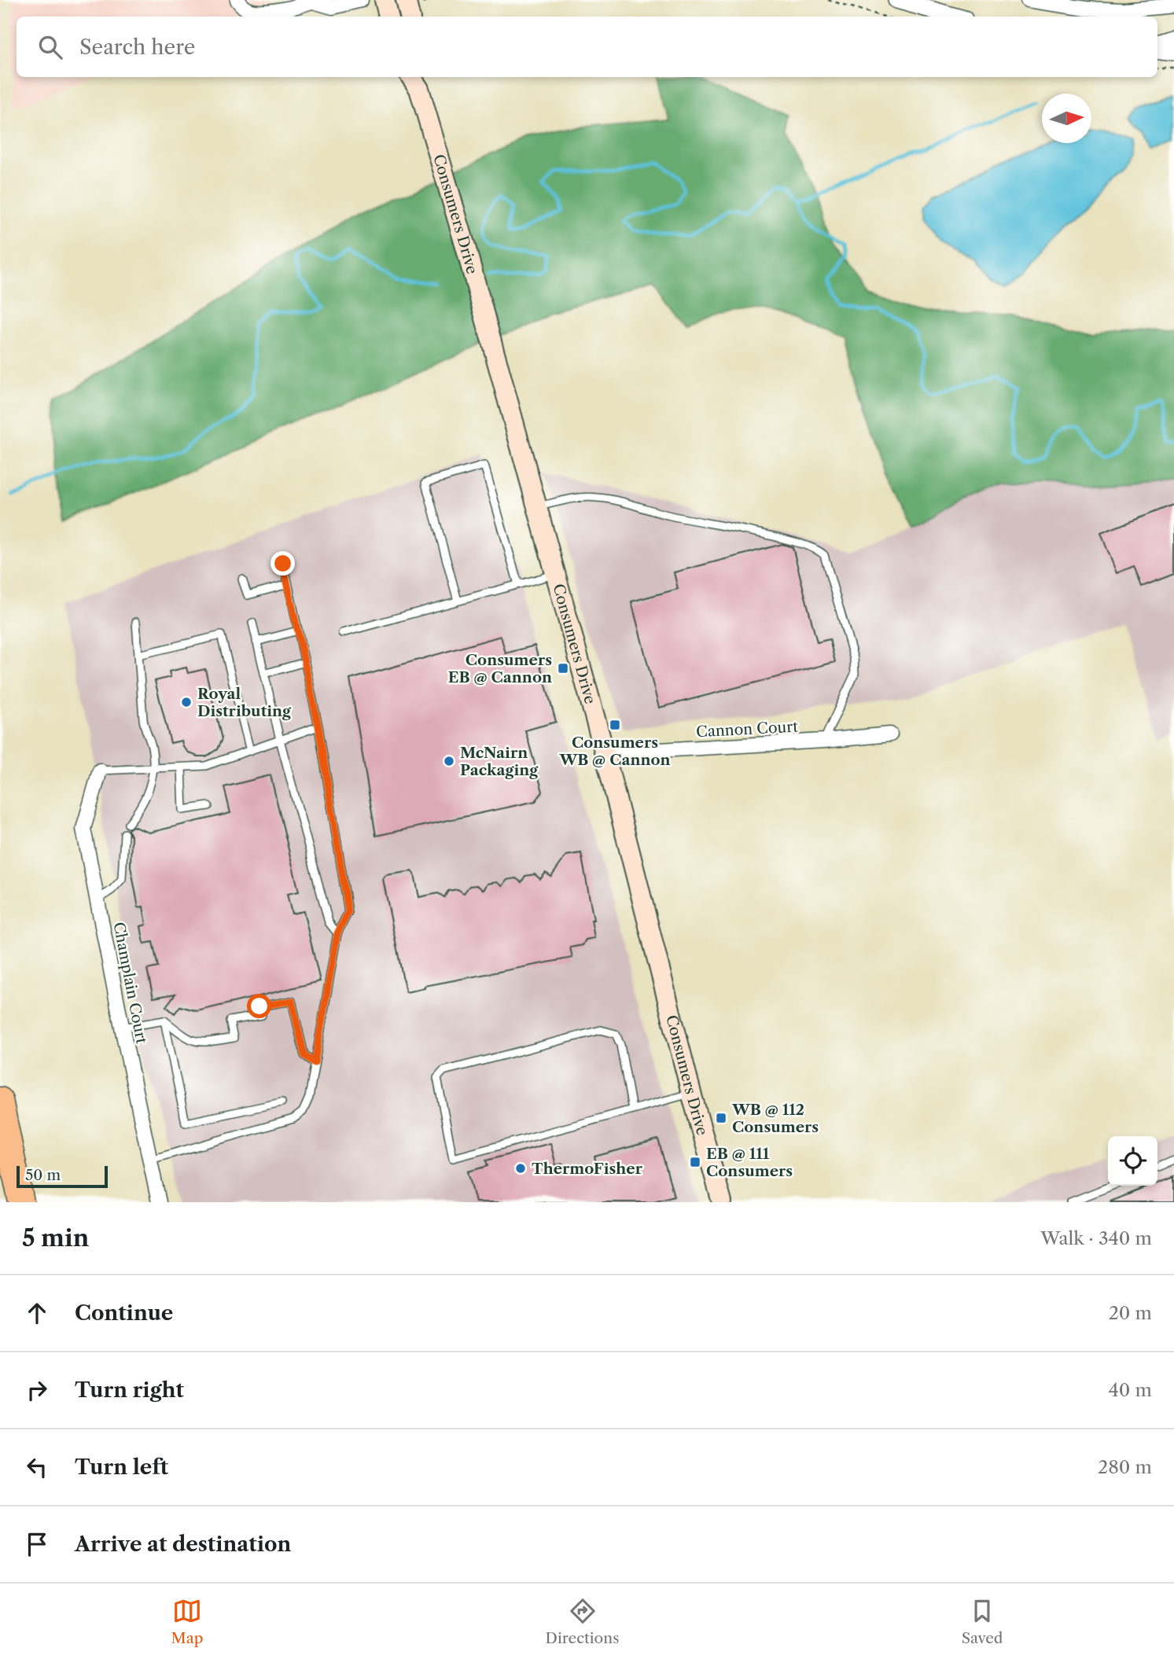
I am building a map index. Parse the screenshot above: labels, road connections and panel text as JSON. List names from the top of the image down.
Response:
{
  "streets": {
    "main road": ["Consumers Drive"],
    "street": ["Cannon Court", "Champlain Court"]
  },
  "crossings": [
    ["Consumers Drive", "Cannon Court"]
  ],
  "places": {
    "transit": [
      "Consumers EB @ Cannon",
      "Consumers WB @ Cannon",
      "WB @ 112 Consumers",
      "EB @ 111 Consumers"
    ],
    "other": ["Royal Distributing", "McNairn Packaging", "ThermoFisher"]
  },
  "scale_bar": "50 m",
  "north": "right",
  "page": {
    "search": "Search here",
    "scale": "50 m",
    "heading": ["5 min", "Walk · 340 m"],
    "list": [
      ["Continue", "20 m"],
      ["Turn right", "40 m"],
      ["Turn left", "280 m"],
      "Arrive at destination"
    ],
    "nav": ["Map", "Directions", "Saved"]
  }
}
